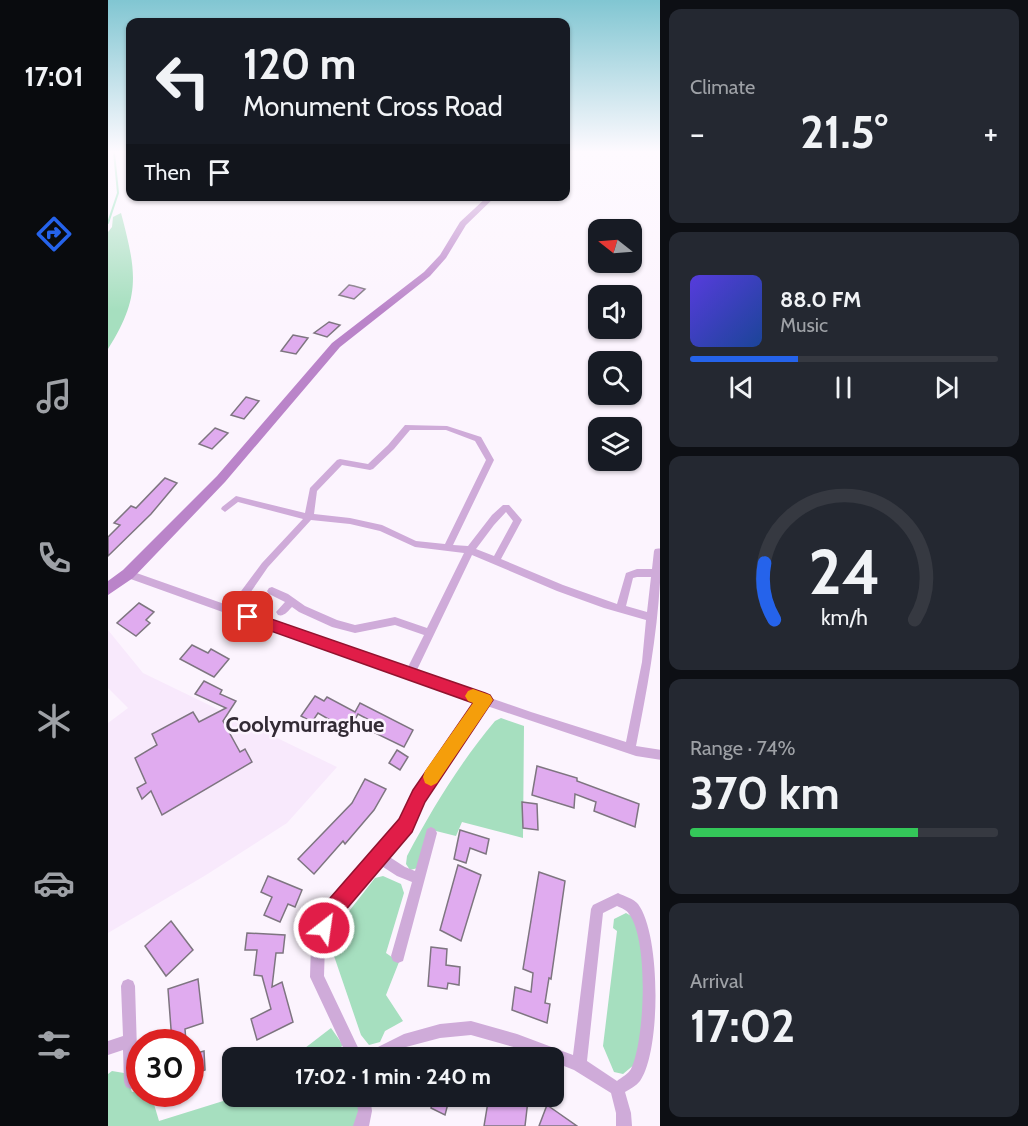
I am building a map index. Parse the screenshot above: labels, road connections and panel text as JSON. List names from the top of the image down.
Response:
{
  "districts": ["Coolymurraghue"],
  "north": "left",
  "page": {
    "tabs": "17:01",
    "tile": [
      "Climate",
      ["Range · 74%", "370 km"],
      ["Arrival", "17:02"]
    ],
    "turn": ["120 m", "Monument Cross Road"],
    "heat": ["−", "21.5°", "+"],
    "then": "Then",
    "song": ["88.0 FM", "Music"],
    "limit": "30",
    "trip": "17:02 · 1 min · 240 m",
    "gauge": ["24", "km/h"]
  }
}
